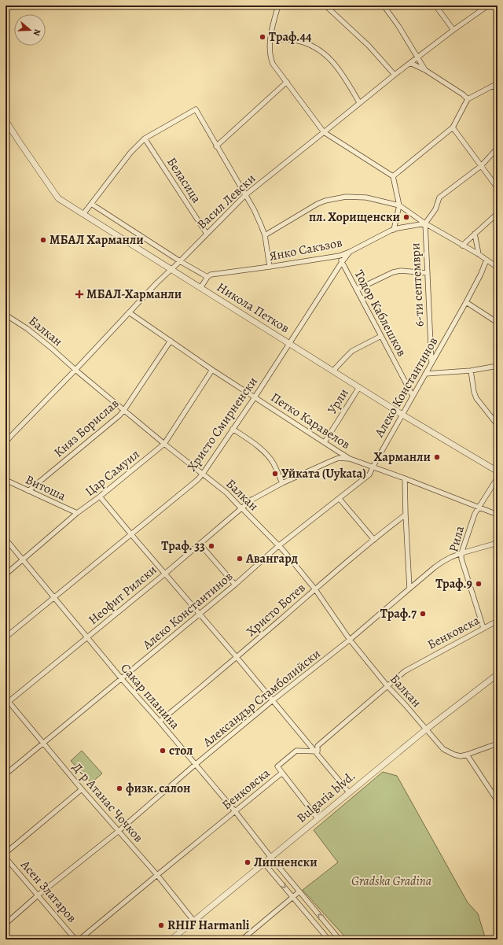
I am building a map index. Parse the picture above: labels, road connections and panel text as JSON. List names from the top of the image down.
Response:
{
  "streets": {
    "street": [
      "Беласица",
      "Васил Левски",
      "Янко Сакъзов",
      "6-ти септември",
      "Никола Петков",
      "Тодор Каблешков",
      "Балкан",
      "Алеко Константинов",
      "Урли",
      "Петко Каравелов",
      "Христо Смирненски",
      "Княз Борислав",
      "Цар Самуил",
      "Витоша",
      "Рила",
      "Неофит Рилски",
      "Христо Ботев",
      "Бенковска",
      "Сакар планина",
      "Александър Стамболийски",
      "Bulgaria blvd.",
      "Д-р Атанас Чочков",
      "Асен Златаров"
    ]
  },
  "crossings": [
    ["Беласица", "Васил Левски"],
    ["Васил Левски", "Никола Петков"],
    ["Васил Левски", "Балкан"],
    ["Васил Левски", "Петко Каравелов"],
    ["Янко Сакъзов", "6-ти септември"],
    ["Янко Сакъзов", "Тодор Каблешков"],
    ["Янко Сакъзов", "Христо Смирненски"],
    ["6-ти септември", "Алеко Константинов"],
    ["Никола Петков", "Алеко Константинов"],
    ["Никола Петков", "Урли"],
    ["Никола Петков", "Христо Смирненски"],
    ["Тодор Каблешков", "Алеко Константинов"],
    ["Тодор Каблешков", "Христо Смирненски"],
    ["Балкан", "Алеко Константинов"],
    ["Балкан", "Христо Смирненски"],
    ["Балкан", "Княз Борислав"],
    ["Балкан", "Цар Самуил"],
    ["Балкан", "Неофит Рилски"],
    ["Балкан", "Христо Ботев"],
    ["Балкан", "Бенковска"],
    ["Балкан", "Александър Стамболийски"],
    ["Балкан", "Bulgaria blvd."],
    ["Алеко Константинов", "Петко Каравелов"],
    ["Алеко Константинов", "Сакар планина"],
    ["Алеко Константинов", "Д-р Атанас Чочков"],
    ["Урли", "Петко Каравелов"],
    ["Петко Каравелов", "Христо Смирненски"],
    ["Петко Каравелов", "Княз Борислав"],
    ["Петко Каравелов", "Цар Самуил"],
    ["Петко Каравелов", "Рила"],
    ["Петко Каравелов", "Неофит Рилски"],
    ["Христо Смирненски", "Сакар планина"],
    ["Княз Борислав", "Витоша"],
    ["Цар Самуил", "Витоша"],
    ["Цар Самуил", "Сакар планина"],
    ["Рила", "Бенковска"],
    ["Рила", "Александър Стамболийски"],
    ["Неофит Рилски", "Сакар планина"],
    ["Неофит Рилски", "Д-р Атанас Чочков"],
    ["Христо Ботев", "Сакар планина"],
    ["Бенковска", "Сакар планина"],
    ["Бенковска", "Д-р Атанас Чочков"],
    ["Сакар планина", "Александър Стамболийски"],
    ["Сакар планина", "Bulgaria blvd."],
    ["Александър Стамболийски", "Д-р Атанас Чочков"],
    ["Александър Стамболийски", "Асен Златаров"],
    ["Bulgaria blvd.", "Д-р Атанас Чочков"]
  ],
  "parks": ["Gradska Gradina"],
  "places": {
    "other": [
      "Траф.44",
      "пл. Хорищенски",
      "МБАЛ Харманли",
      "Харманли",
      "Уйката (Uykata)",
      "Траф. 33",
      "Авангард",
      "Траф.9",
      "Траф.7",
      "стол",
      "физк. салон",
      "Липненски",
      "RHIF Harmanli"
    ],
    "health": ["МБАЛ-Харманли"]
  },
  "north": "right"
}
